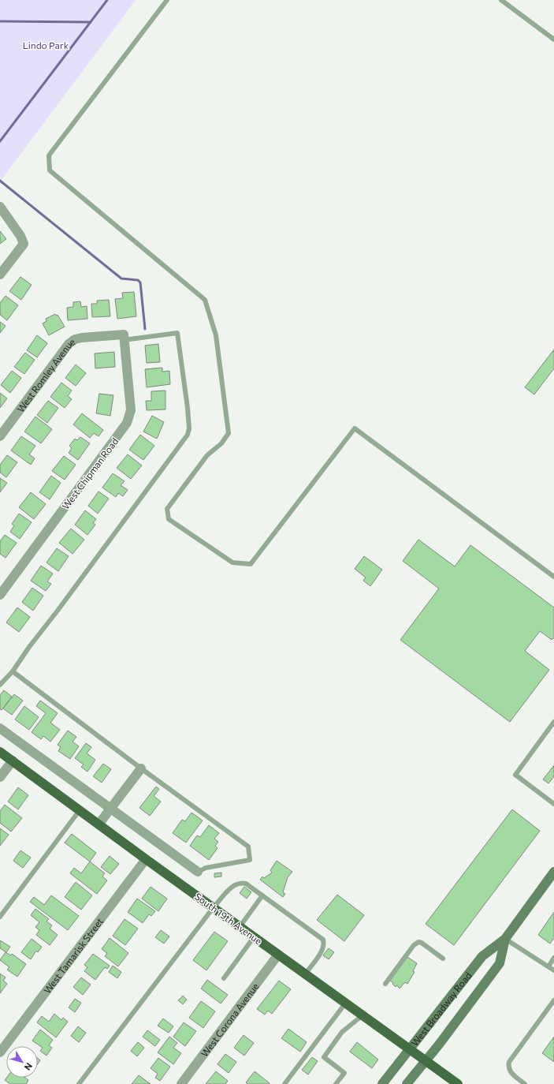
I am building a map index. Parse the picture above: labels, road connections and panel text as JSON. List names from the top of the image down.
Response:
{
  "streets": {
    "main road": ["South 19th Avenue", "West Broadway Road"],
    "street": [
      "West Romley Avenue",
      "West Chipman Road",
      "West Tamarisk Street",
      "West Corona Avenue"
    ]
  },
  "crossings": [
    ["West Romley Avenue", "West Chipman Road"],
    ["South 19th Avenue", "West Tamarisk Street"],
    ["South 19th Avenue", "West Broadway Road"],
    ["South 19th Avenue", "West Corona Avenue"]
  ],
  "parks": ["Lindo Park"],
  "north": "bottom right"
}
